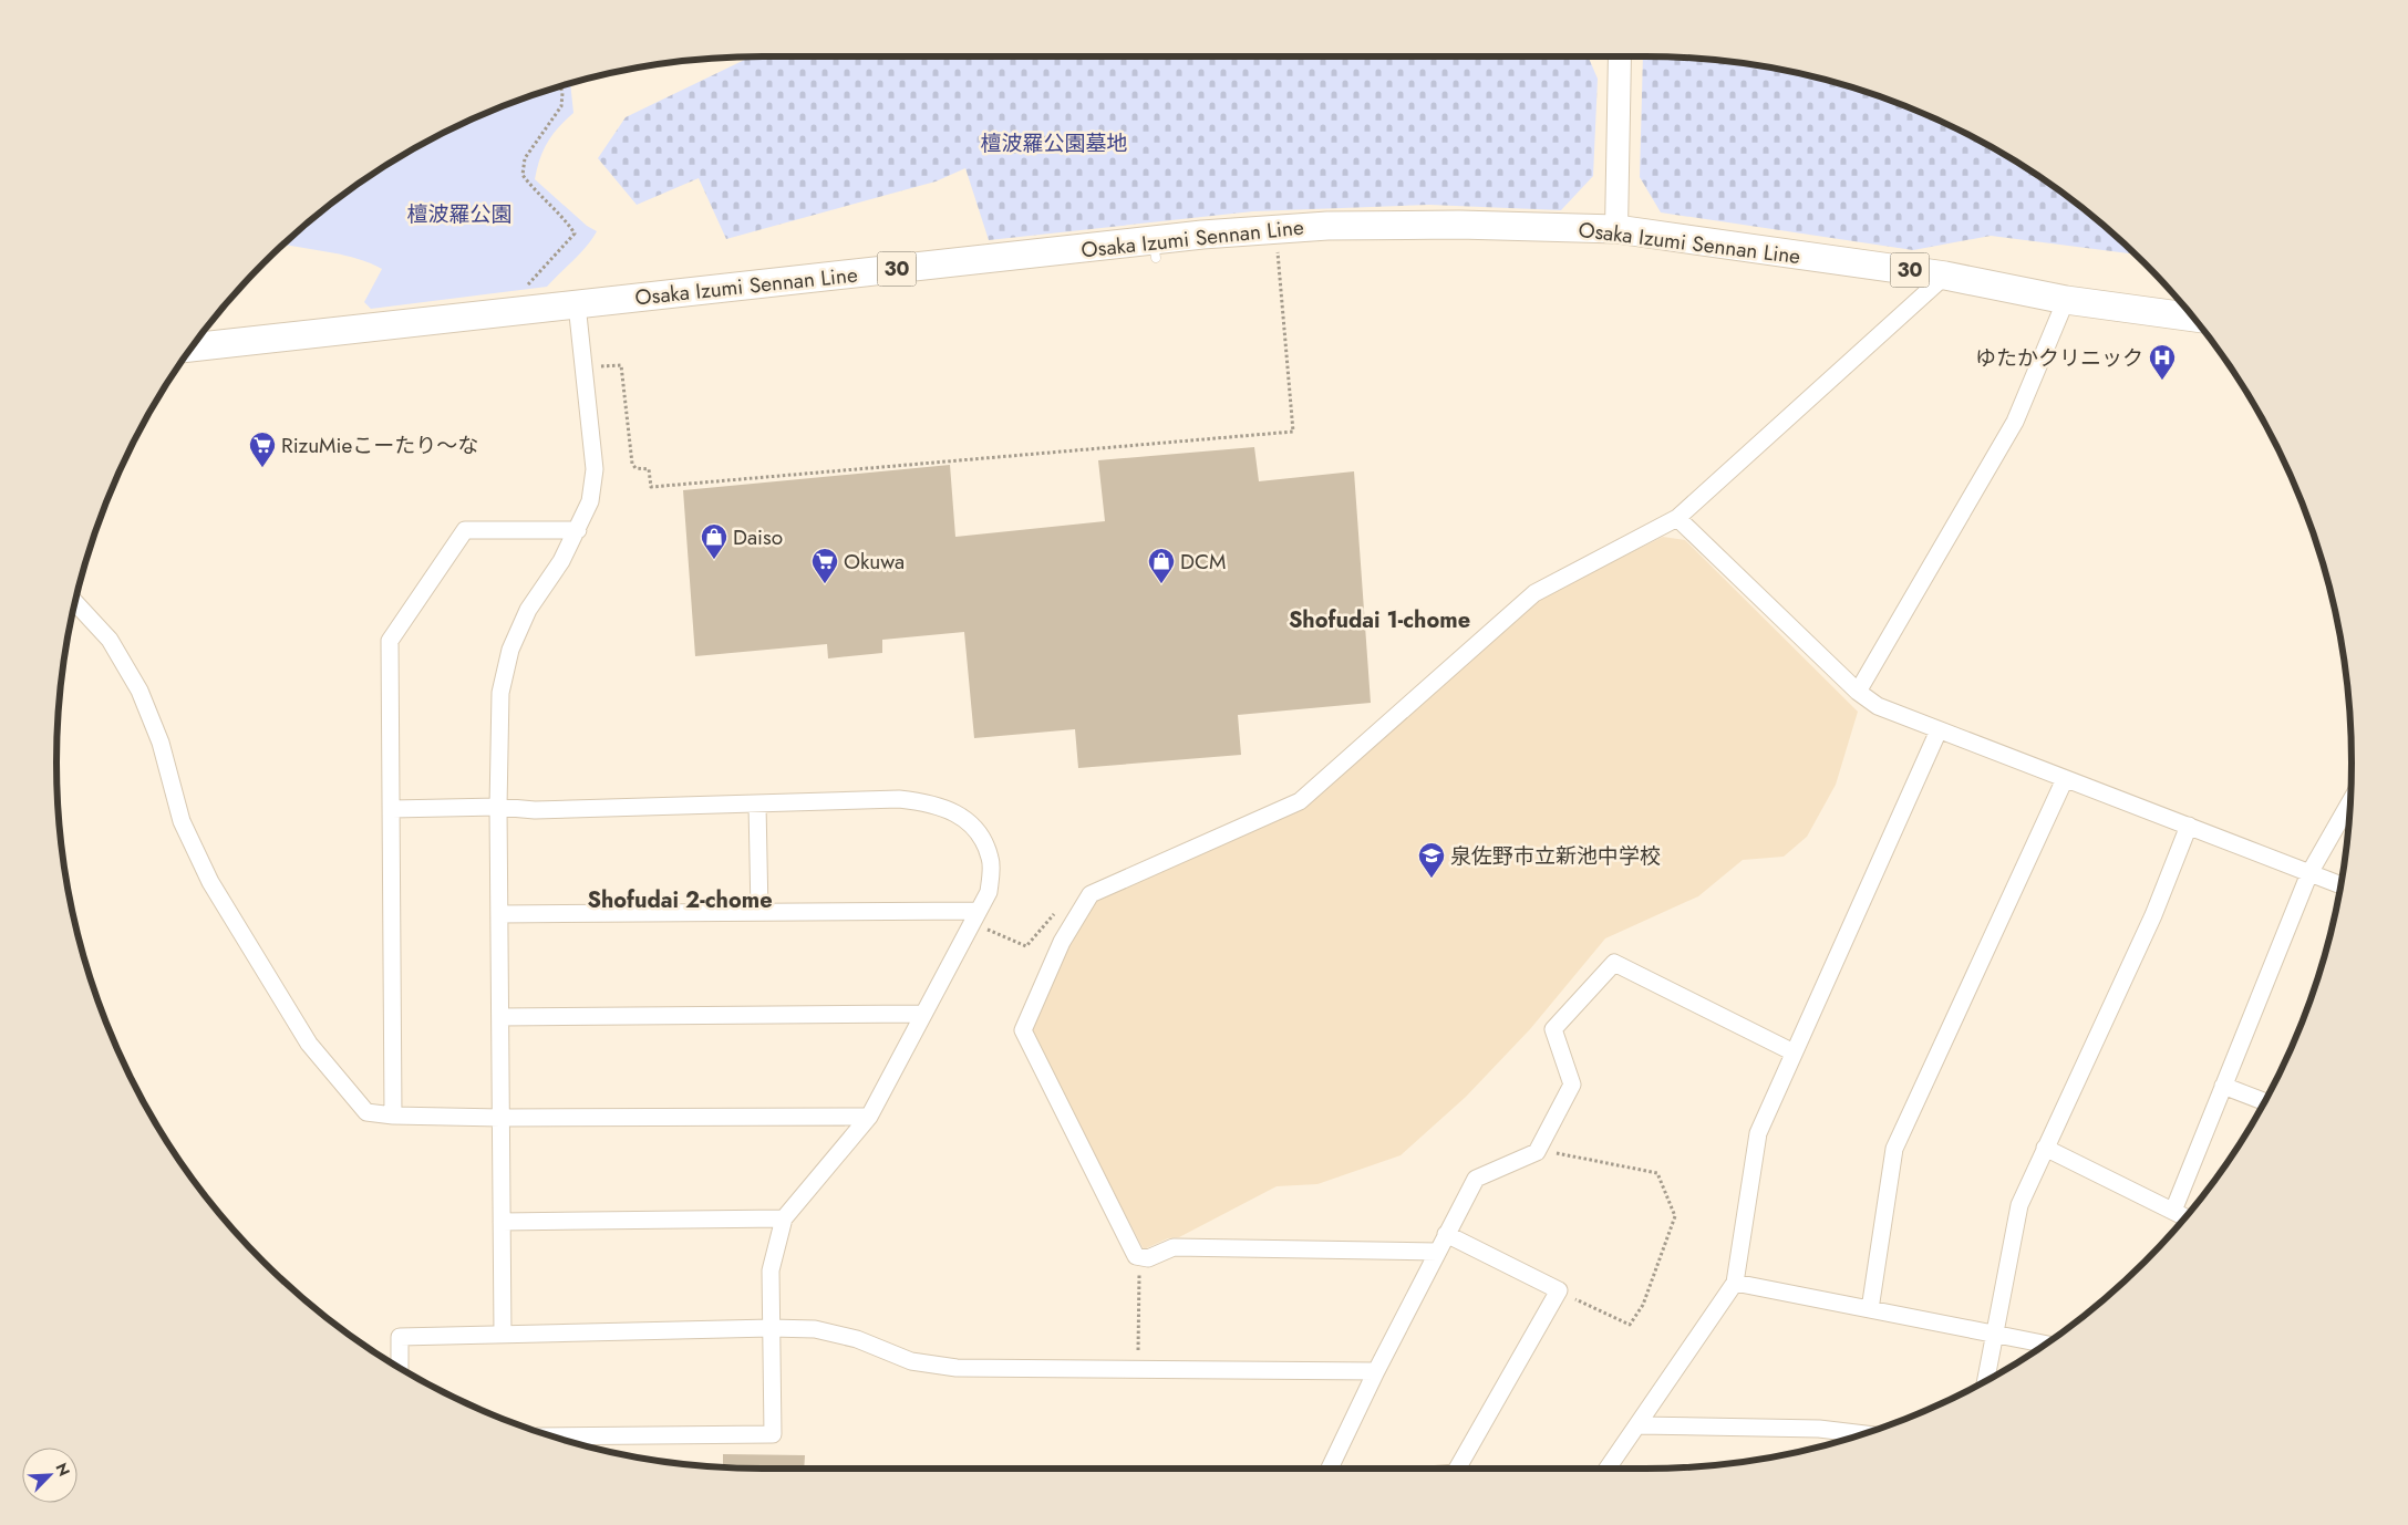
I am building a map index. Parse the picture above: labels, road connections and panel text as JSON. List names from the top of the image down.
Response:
{
  "streets": {
    "main road": ["Osaka Izumi Sennan Line", "30"]
  },
  "districts": ["Shofudai 1-chome", "Shofudai 2-chome"],
  "parks": ["檀波羅公園墓地", "檀波羅公園"],
  "places": {
    "hospital": ["ゆたかクリニック"],
    "supermarket": ["RizuMieこーたり～な", "Okuwa"],
    "shop": ["Daiso", "DCM"],
    "school or university": ["泉佐野市立新池中学校"]
  },
  "north": "top right"
}
